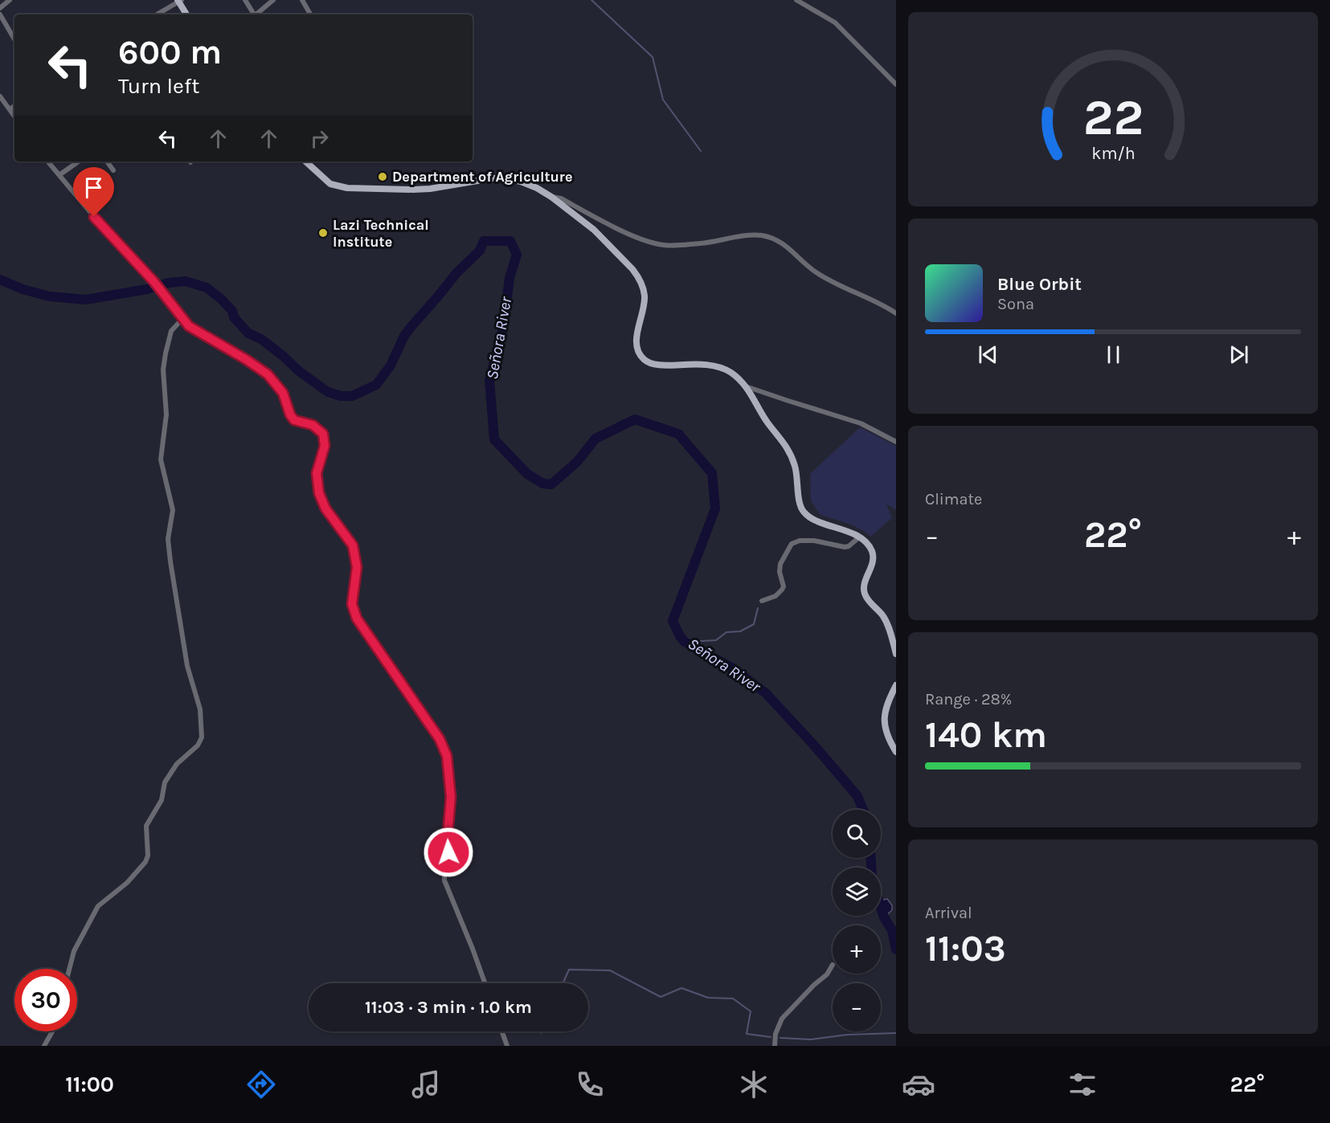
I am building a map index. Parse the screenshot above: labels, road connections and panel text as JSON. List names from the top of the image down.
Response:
{
  "water": ["Señora River"],
  "places": ["Department of Agriculture", "Lazi Technical Institute"],
  "page": {
    "turn": ["600 m", "Turn left"],
    "song": ["Blue Orbit", "Sona"],
    "tile": [
      "Climate",
      ["Range · 28%", "140 km"],
      ["Arrival", "11:03"]
    ],
    "heat": ["−", "22°", "+"],
    "map_buttons": ["+", "−"],
    "limit": "30",
    "trip": "11:03 · 3 min · 1.0 km",
    "tabs": ["11:00", "22°"],
    "gauge": ["22", "km/h"]
  }
}
